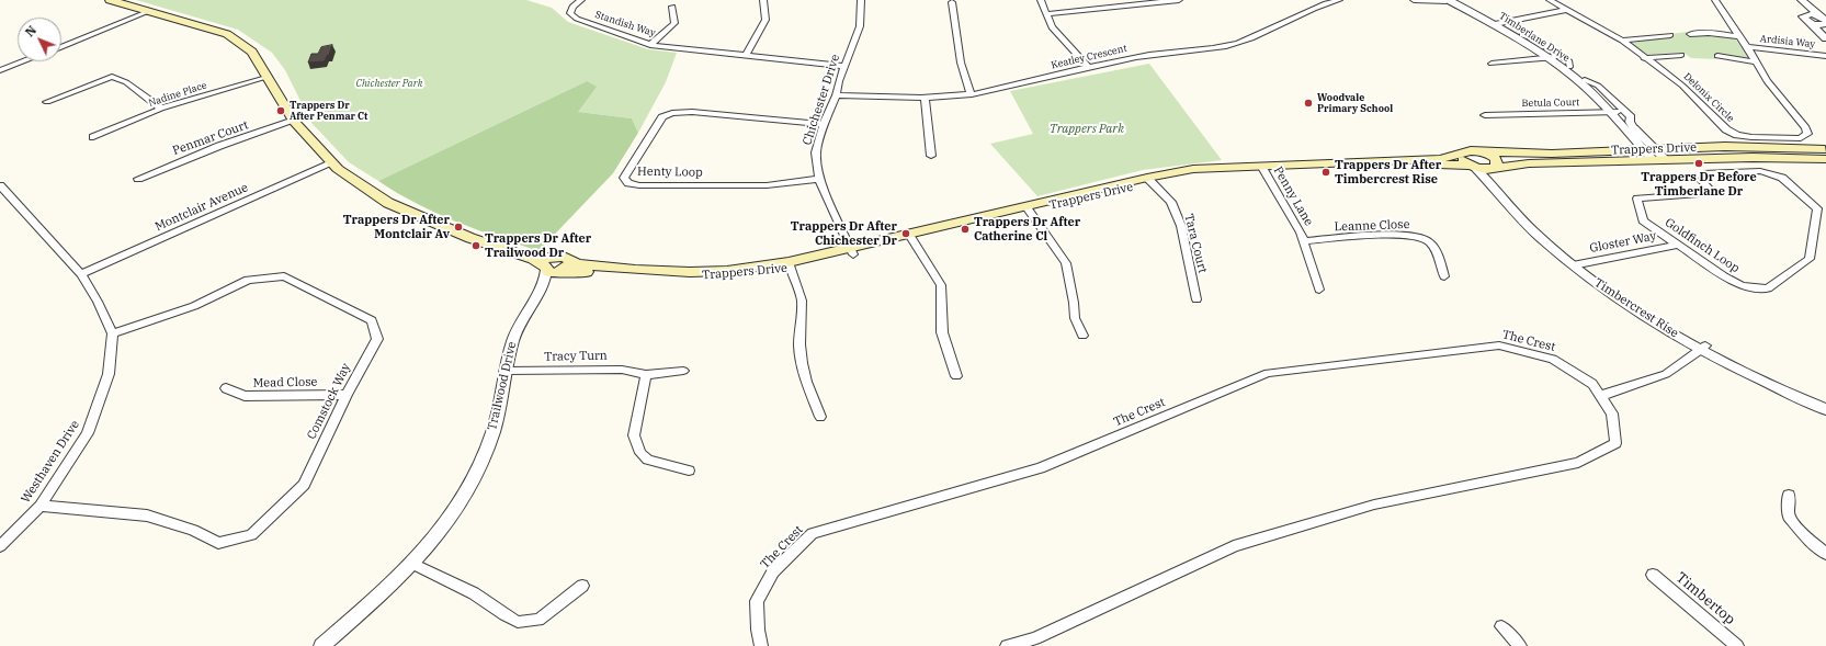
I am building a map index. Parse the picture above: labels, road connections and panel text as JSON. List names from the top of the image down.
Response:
{
  "streets": {
    "main road": ["Trappers Drive"],
    "street": [
      "Standish Way",
      "Timberlane Drive",
      "Ardisia Way",
      "Keatley Crescent",
      "Nadine Place",
      "Delonix Circle",
      "Chichester Drive",
      "Betula Court",
      "Penmar Court",
      "Henty Loop",
      "Penny Lane",
      "Montclair Avenue",
      "Leanne Close",
      "Gloster Way",
      "Tara Court",
      "Goldfinch Loop",
      "Timbercrest Rise",
      "The Crest",
      "Tracy Turn",
      "Mead Close",
      "Trailwood Drive",
      "Comstock Way",
      "Westhaven Drive",
      "Timbertop"
    ]
  },
  "crossings": [
    ["Standish Way", "Chichester Drive"],
    ["Timberlane Drive", "Betula Court"],
    ["Timberlane Drive", "Trappers Drive"],
    ["Ardisia Way", "Delonix Circle"],
    ["Keatley Crescent", "Chichester Drive"],
    ["Nadine Place", "Trappers Drive"],
    ["Chichester Drive", "Trappers Drive"],
    ["Chichester Drive", "Henty Loop"],
    ["Penmar Court", "Trappers Drive"],
    ["Trappers Drive", "Penny Lane"],
    ["Trappers Drive", "Montclair Avenue"],
    ["Trappers Drive", "Tara Court"],
    ["Trappers Drive", "Timbercrest Rise"],
    ["Trappers Drive", "Trailwood Drive"],
    ["Penny Lane", "Leanne Close"],
    ["Gloster Way", "Goldfinch Loop"],
    ["Gloster Way", "Timbercrest Rise"],
    ["Tracy Turn", "Trailwood Drive"],
    ["Mead Close", "Comstock Way"],
    ["Comstock Way", "Westhaven Drive"]
  ],
  "parks": ["Chichester Park", "Trappers Park"],
  "places": [
    "Woodvale Primary School",
    "Trappers Dr After Penmar Ct",
    "Trappers Dr Before Timberlane Dr",
    "Trappers Dr After Timbercrest Rise",
    "Trappers Dr After Montclair Av",
    "Trappers Dr After Catherine Cl",
    "Trappers Dr After Chichester Dr",
    "Trappers Dr After Trailwood Dr"
  ],
  "north": "top left"
}
